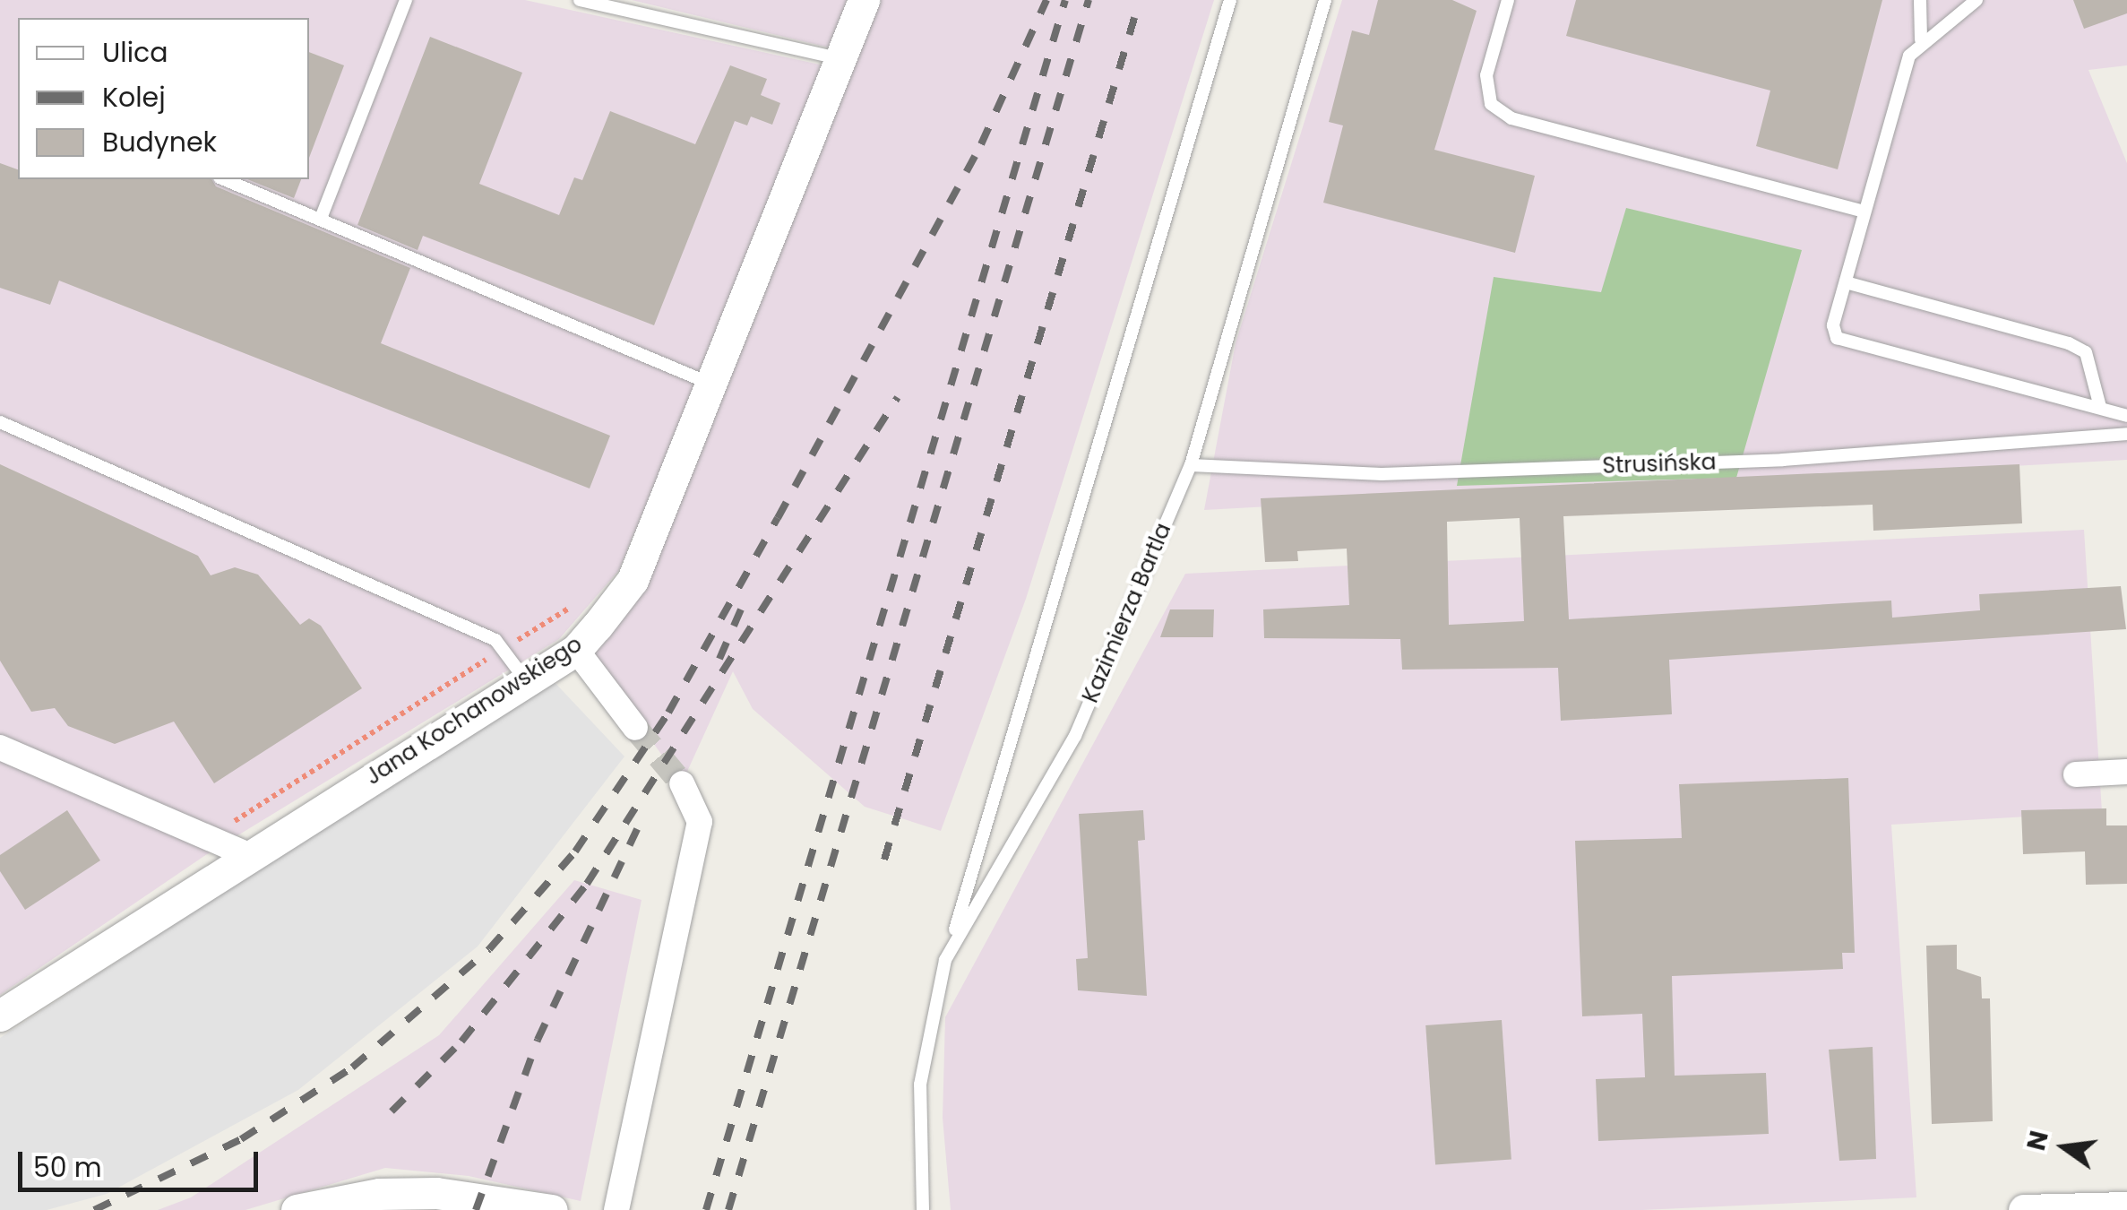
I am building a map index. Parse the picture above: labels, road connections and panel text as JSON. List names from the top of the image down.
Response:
{
  "streets": {
    "street": ["Jana Kochanowskiego"],
    "lane": ["Strusińska", "Kazimierza Bartla"]
  },
  "crossings": [
    ["Strusińska", "Kazimierza Bartla"]
  ],
  "legend": ["Ulica", "Kolej", "Budynek"],
  "scale_bar": "50 m",
  "north": "left"
}
